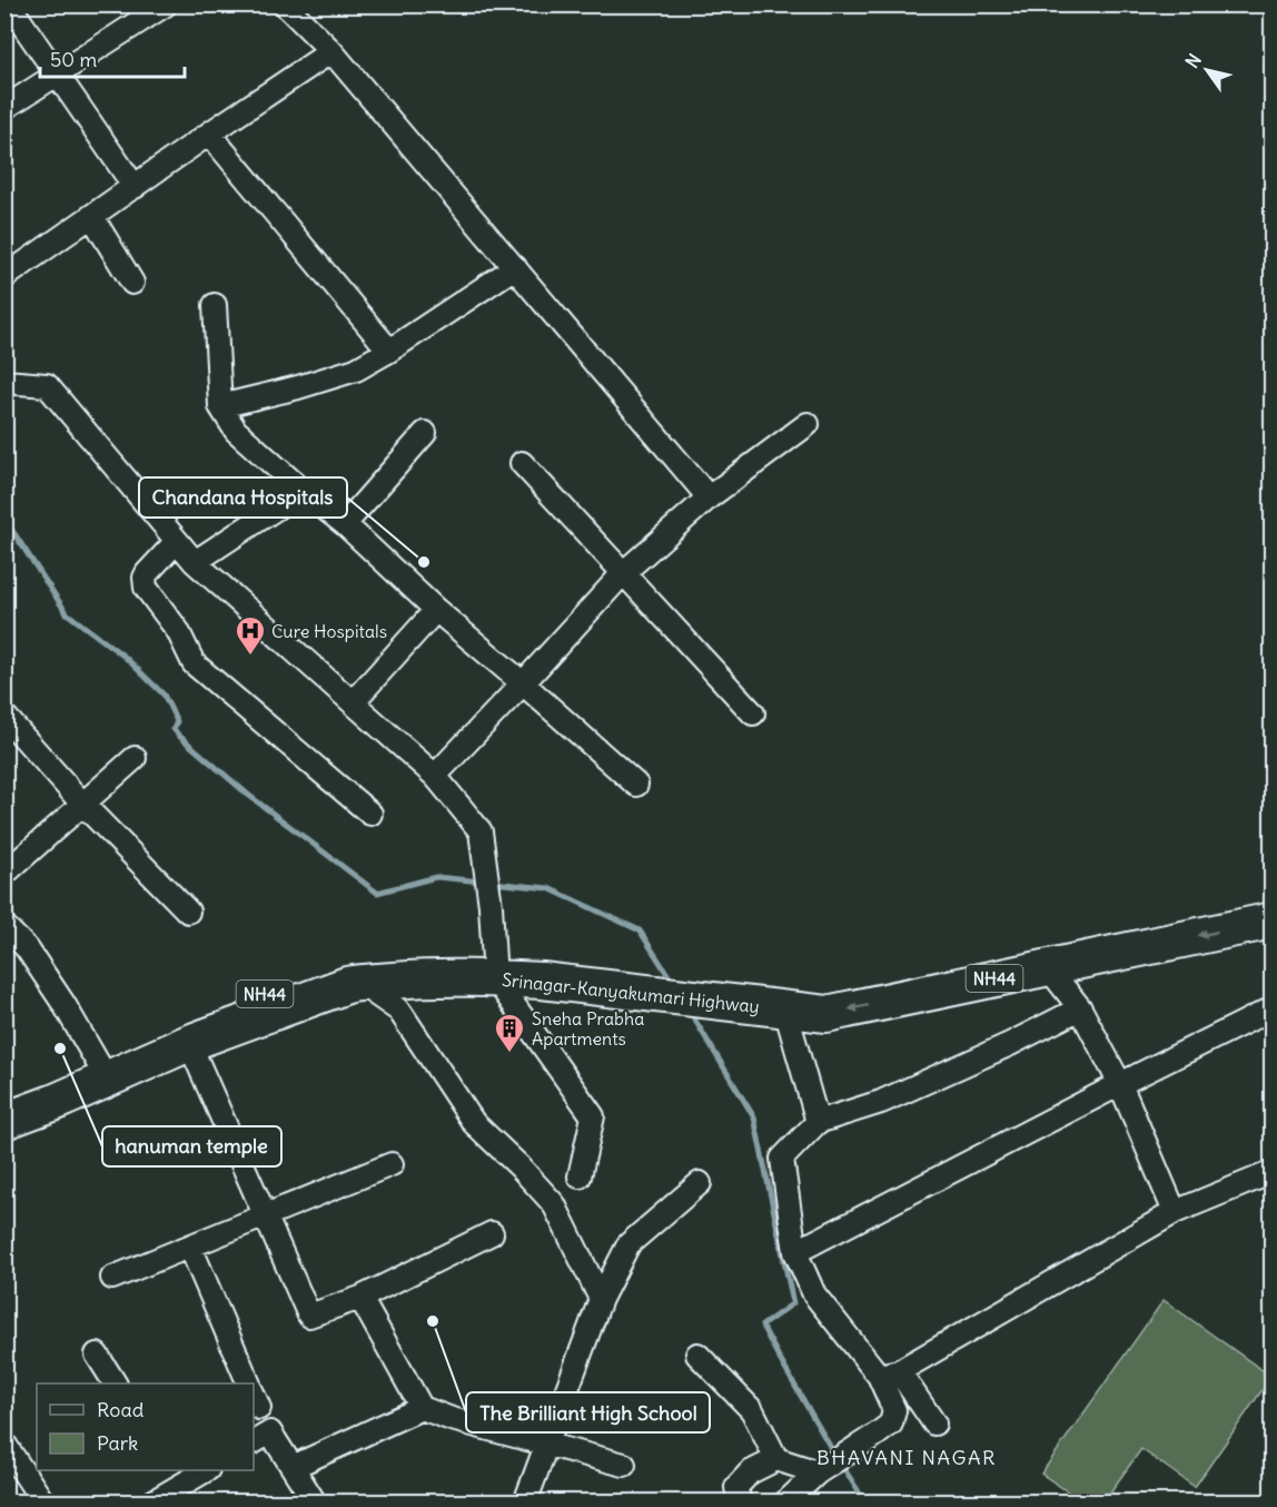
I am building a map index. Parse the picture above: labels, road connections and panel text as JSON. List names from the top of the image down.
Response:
{
  "streets": {
    "highway": ["NH44", "Srinagar-Kanyakumari Highway"]
  },
  "districts": ["BHAVANI NAGAR"],
  "places": {
    "other": ["Chandana Hospitals", "hanuman temple", "The Brilliant High School"],
    "hospital": ["Cure Hospitals"],
    "building": ["Sneha Prabha Apartments"]
  },
  "legend": ["Road", "Park"],
  "scale_bar": "50 m",
  "north": "top left"
}
